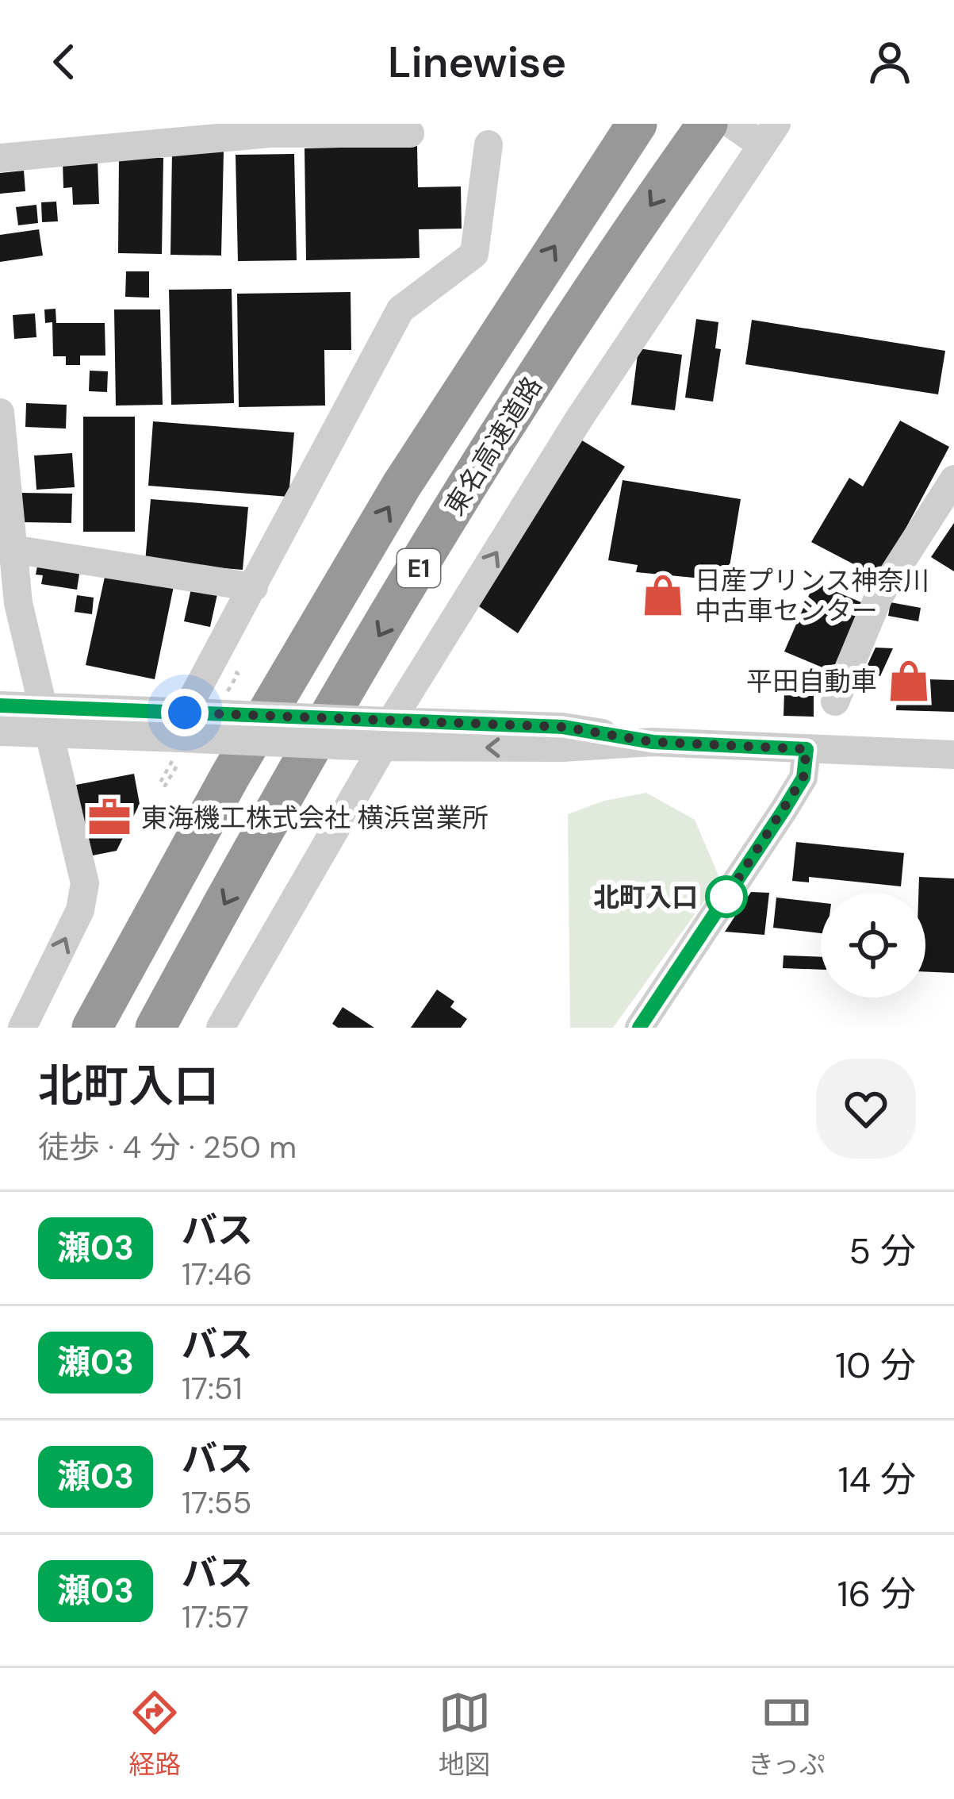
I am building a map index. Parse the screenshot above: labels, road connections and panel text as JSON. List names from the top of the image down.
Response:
{
  "streets": {
    "highway": ["東名高速道路", "E1"]
  },
  "places": {
    "shop": ["日産プリンス神奈川 中古車センター", "平田自動車"],
    "office": ["東海機工株式会社 横浜営業所"],
    "other": ["北町入口"]
  },
  "lines": ["bus line 瀬03"],
  "page": {
    "header": "Linewise",
    "heading": ["北町入口", "徒歩 · 4 分 · 250 m"],
    "list": [
      {
        "mark": "瀬03",
        "name": "バス",
        "note": "17:46",
        "value": "5 分"
      },
      {
        "mark": "瀬03",
        "name": "バス",
        "note": "17:51",
        "value": "10 分"
      },
      {
        "mark": "瀬03",
        "name": "バス",
        "note": "17:55",
        "value": "14 分"
      },
      {
        "mark": "瀬03",
        "name": "バス",
        "note": "17:57",
        "value": "16 分"
      }
    ],
    "tabs": ["経路", "地図", "きっぷ"]
  }
}
